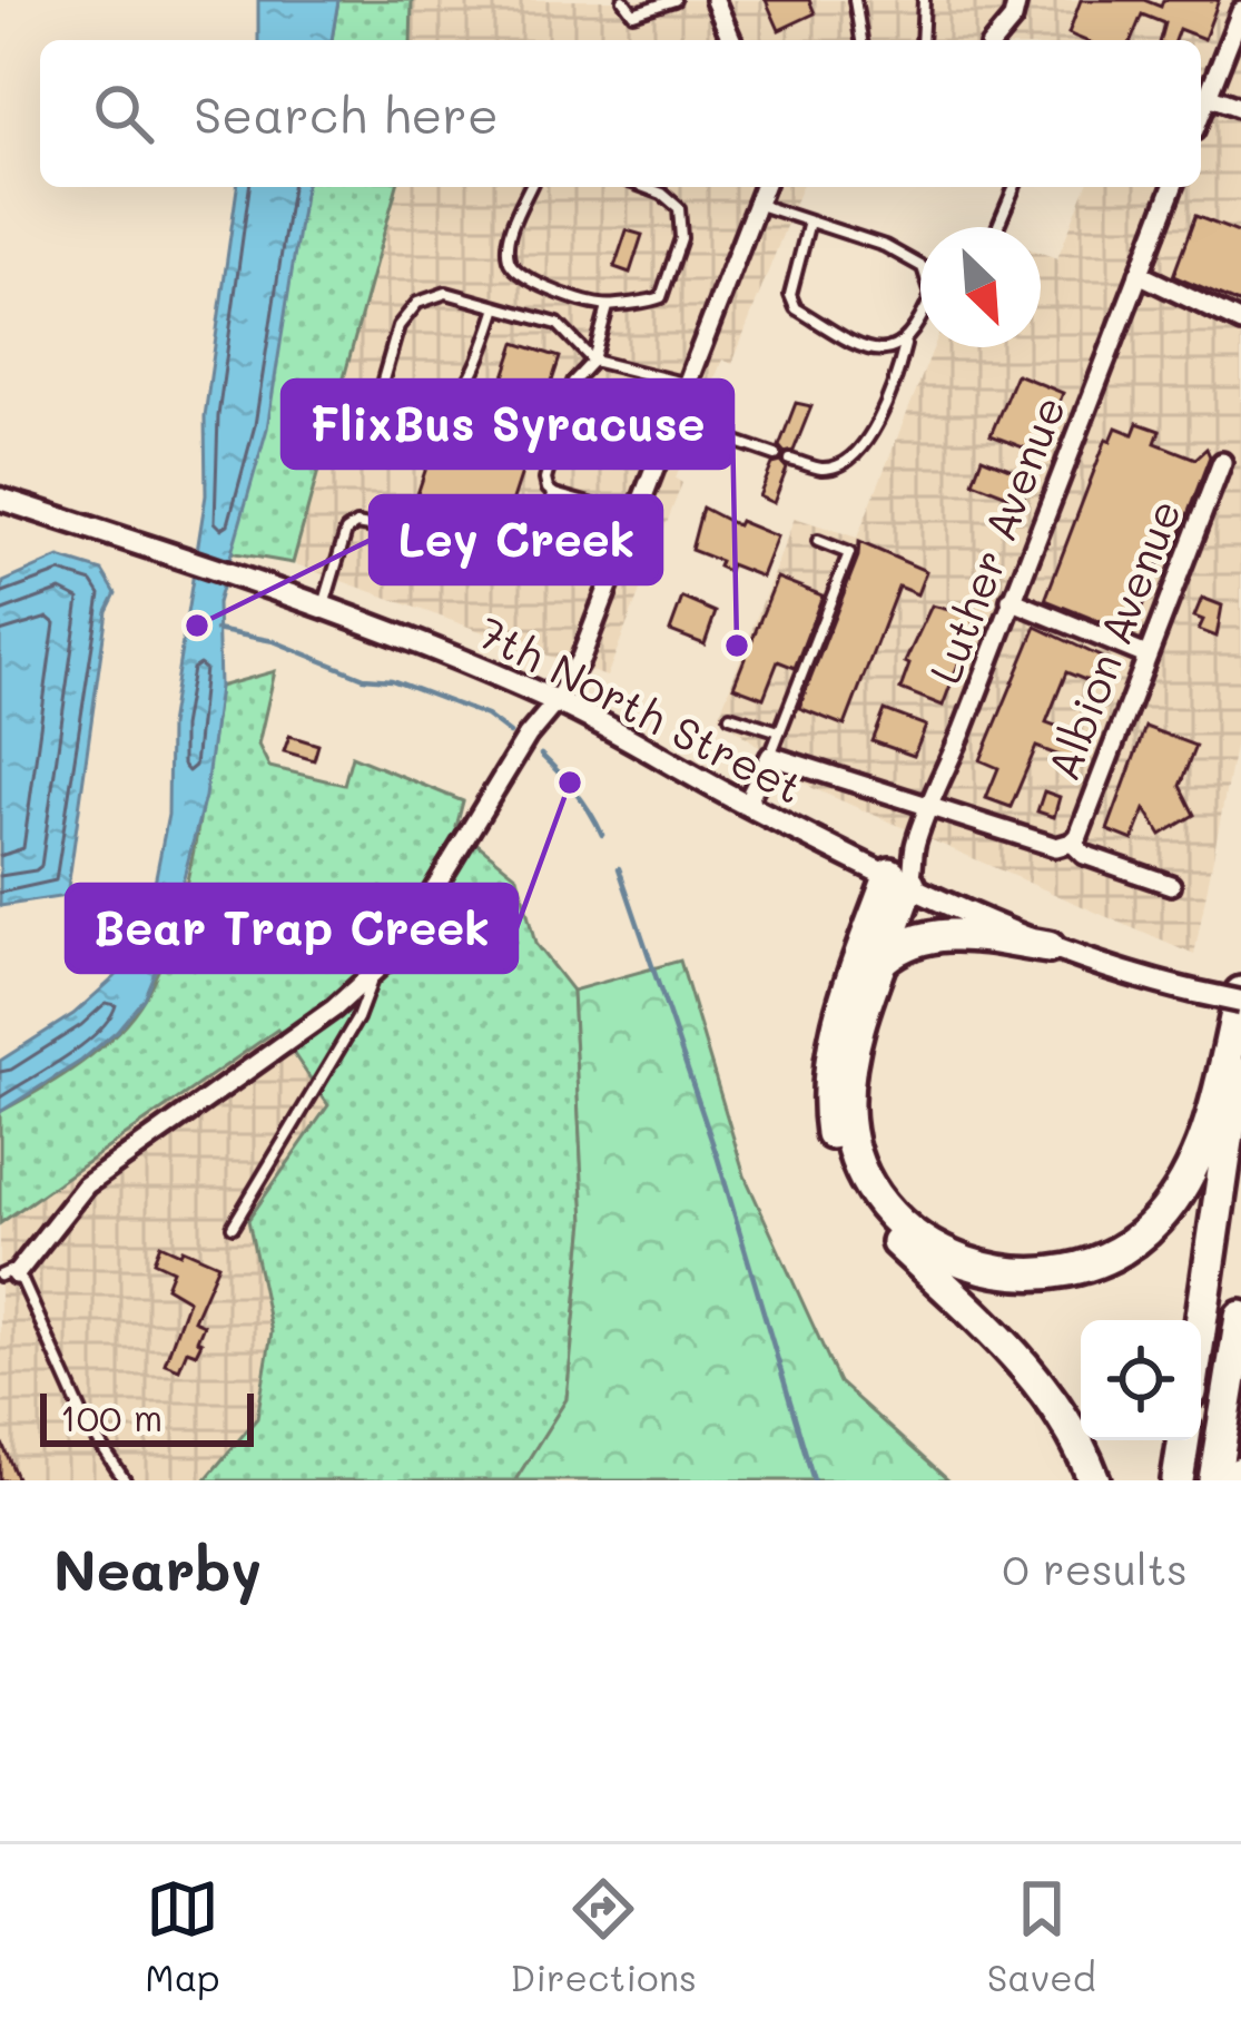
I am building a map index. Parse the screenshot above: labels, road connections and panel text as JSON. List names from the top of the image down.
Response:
{
  "streets": {
    "street": ["Luther Avenue", "Albion Avenue", "7th North Street"]
  },
  "crossings": [
    ["Luther Avenue", "7th North Street"]
  ],
  "places": ["Ley Creek", "FlixBus Syracuse", "Bear Trap Creek"],
  "scale_bar": "100 m",
  "north": "bottom right",
  "page": {
    "search": "Search here",
    "scale": "100 m",
    "heading": ["Nearby", "0 results"],
    "nav": ["Map", "Directions", "Saved"]
  }
}
